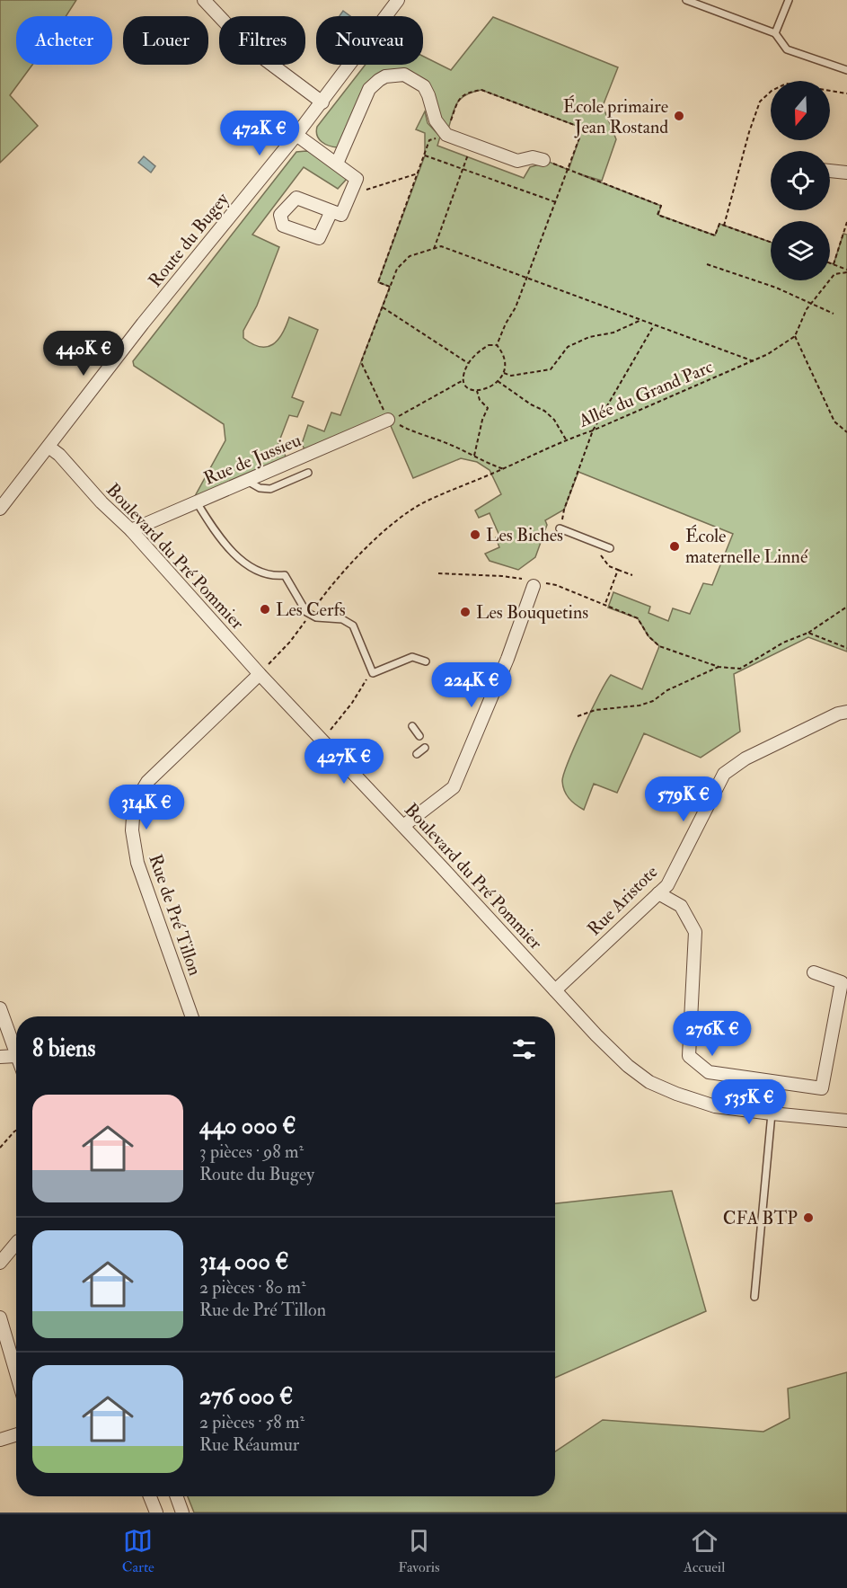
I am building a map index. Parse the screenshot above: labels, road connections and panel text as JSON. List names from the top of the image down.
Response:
{
  "streets": {
    "street": [
      "Route du Bugey",
      "Rue de Jussieu",
      "Boulevard du Pré Pommier",
      "Rue Aristote",
      "Rue de Pré Tillon"
    ],
    "path": ["Allée du Grand Parc"]
  },
  "crossings": [
    ["Route du Bugey", "Boulevard du Pré Pommier"],
    ["Allée du Grand Parc", "Boulevard du Pré Pommier"],
    ["Allée du Grand Parc", "Rue de Pré Tillon"],
    ["Rue de Jussieu", "Boulevard du Pré Pommier"],
    ["Boulevard du Pré Pommier", "Rue Aristote"],
    ["Boulevard du Pré Pommier", "Rue de Pré Tillon"]
  ],
  "places": [
    "École primaire Jean Rostand",
    "Les Biches",
    "École maternelle Linné",
    "Les Cerfs",
    "Les Bouquetins",
    "CFA BTP"
  ],
  "north": "bottom",
  "page": {
    "chip": [
      "Acheter",
      "Louer",
      "Filtres",
      "Nouveau"
    ],
    "price": [
      "472K €",
      "440K €",
      "224K €",
      "427K €",
      "579K €",
      "314K €",
      "276K €",
      "535K €"
    ],
    "heading": "8 biens",
    "list": [
      {
        "name": "440 000 €",
        "note": "3 pièces · 98 m² · Route du Bugey"
      },
      {
        "name": "314 000 €",
        "note": "2 pièces · 80 m² · Rue de Pré Tillon"
      },
      {
        "name": "276 000 €",
        "note": "2 pièces · 58 m² · Rue Réaumur"
      }
    ],
    "tabs": ["Carte", "Favoris", "Accueil"]
  }
}
